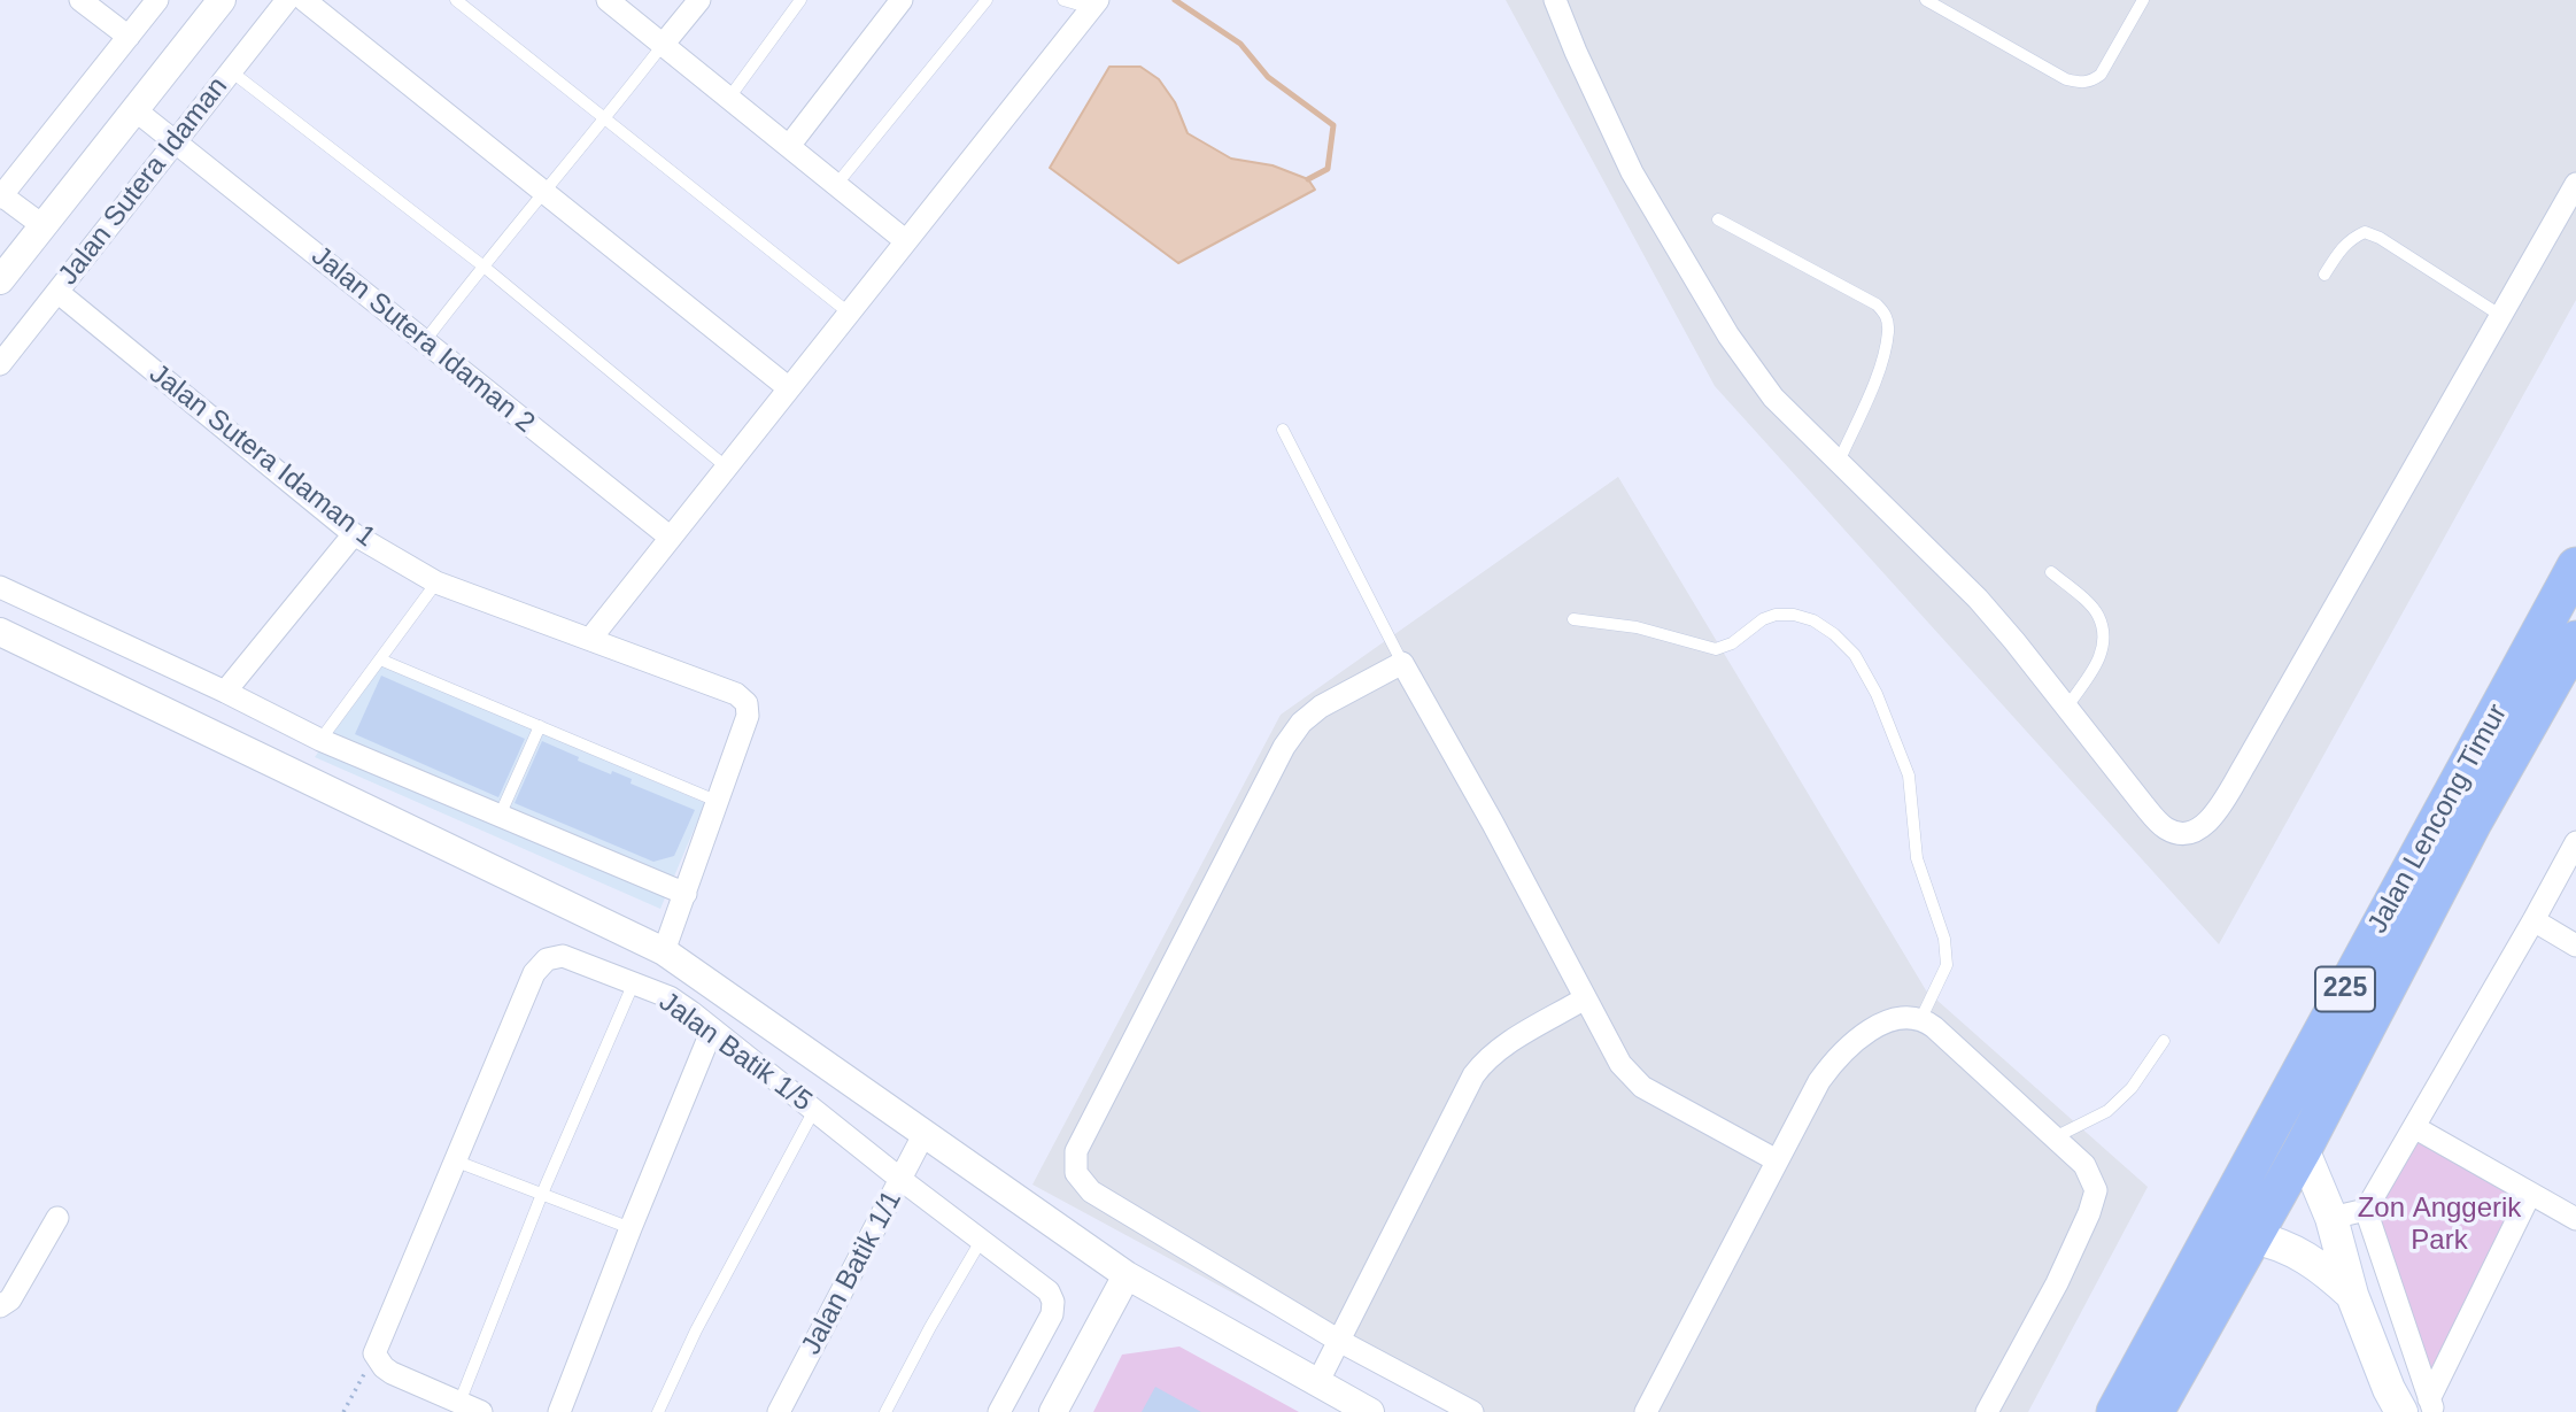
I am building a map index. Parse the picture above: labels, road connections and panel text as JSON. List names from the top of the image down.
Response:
{
  "streets": {
    "highway": ["Jalan Lencong Timur", "225"],
    "street": [
      "Jalan Sutera Idaman",
      "Jalan Sutera Idaman 2",
      "Jalan Sutera Idaman 1",
      "Jalan Batik 1/5",
      "Jalan Batik 1/1"
    ]
  },
  "crossings": [
    ["Jalan Sutera Idaman", "Jalan Sutera Idaman 2"],
    ["Jalan Sutera Idaman", "Jalan Sutera Idaman 1"],
    ["Jalan Batik 1/5", "Jalan Batik 1/1"]
  ],
  "parks": ["Zon Anggerik Park"]
}
